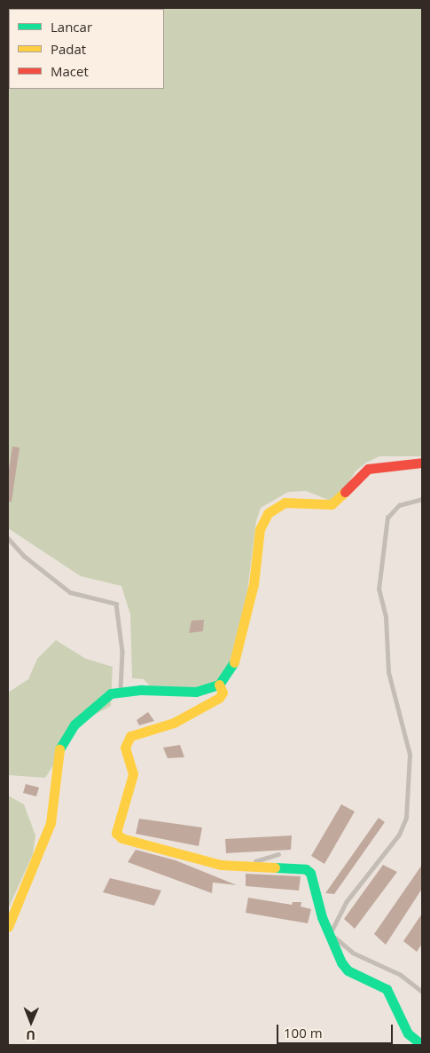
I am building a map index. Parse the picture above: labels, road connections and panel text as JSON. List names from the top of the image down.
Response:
{
  "legend": ["Lancar", "Padat", "Macet"],
  "scale_bar": "100 m",
  "north": "bottom"
}
